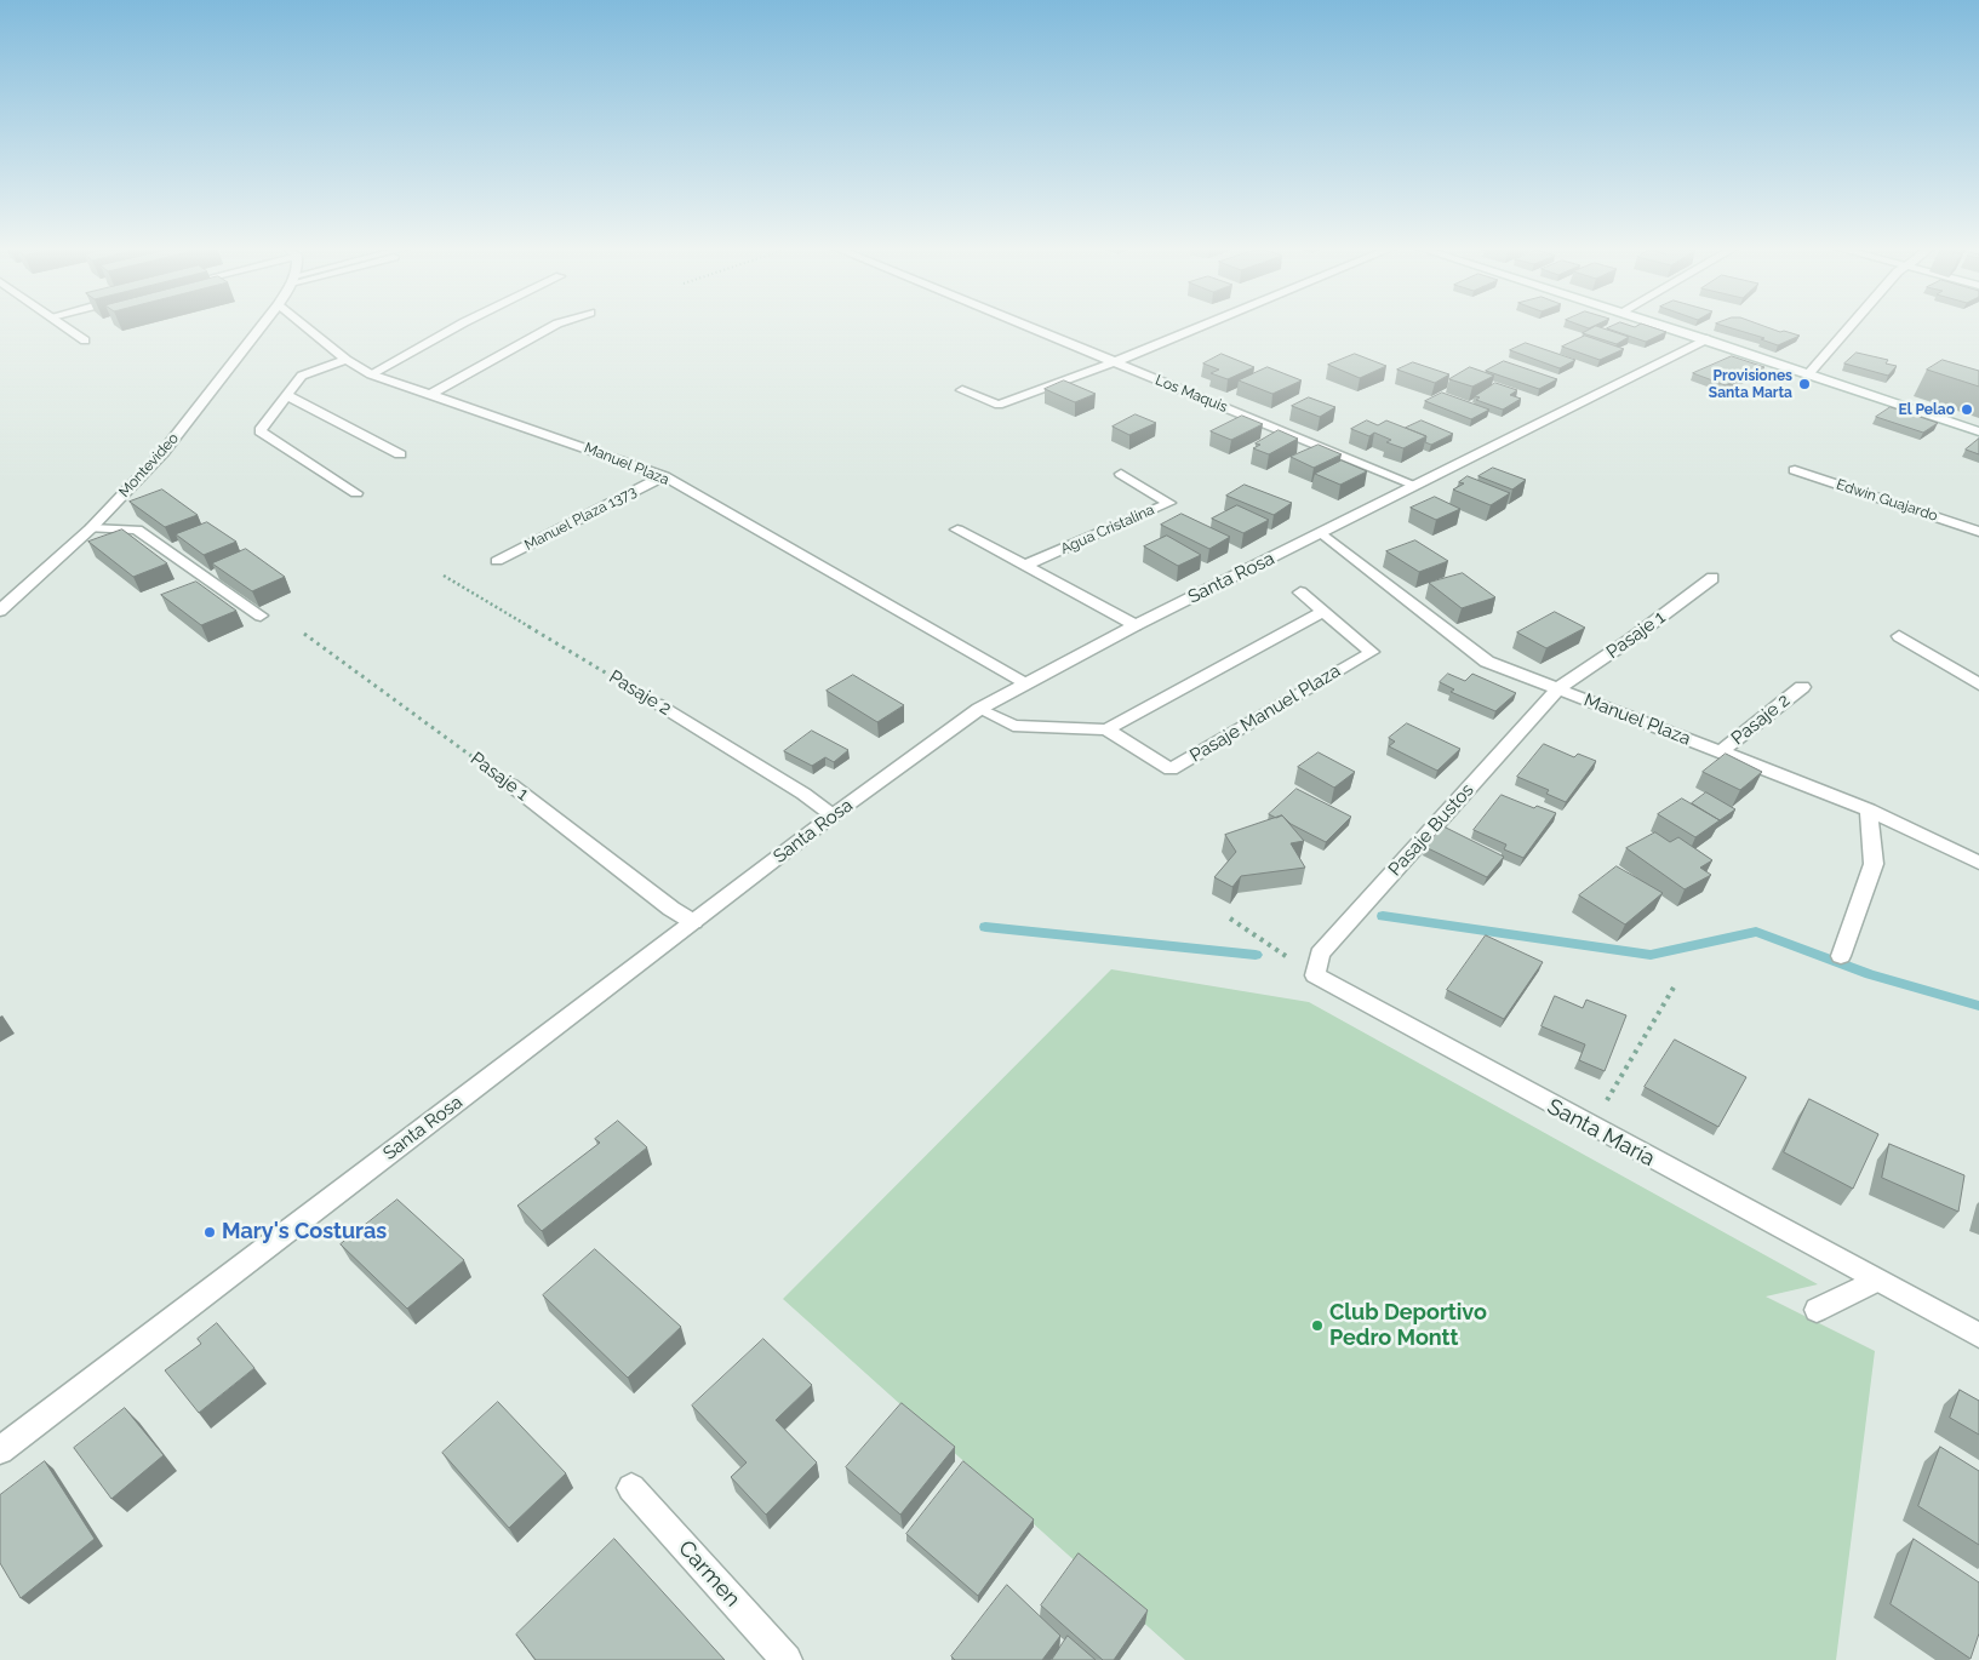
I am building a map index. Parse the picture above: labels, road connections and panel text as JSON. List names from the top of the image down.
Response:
{
  "streets": {
    "street": [
      "Los Maquis",
      "Manuel Plaza",
      "Montevideo",
      "Edwin Guajardo",
      "Manuel Plaza 1373",
      "Agua Cristalina",
      "Santa Rosa",
      "Pasaje 1",
      "Pasaje 2",
      "Pasaje Manuel Plaza",
      "Pasaje Bustos",
      "Santa María",
      "Carmen"
    ]
  },
  "crossings": [
    ["Los Maquis", "Santa Rosa"],
    ["Manuel Plaza", "Manuel Plaza 1373"],
    ["Manuel Plaza", "Santa Rosa"],
    ["Manuel Plaza", "Pasaje 1"],
    ["Manuel Plaza", "Pasaje 2"],
    ["Manuel Plaza", "Pasaje Bustos"],
    ["Agua Cristalina", "Santa Rosa"],
    ["Santa Rosa", "Pasaje 1"],
    ["Santa Rosa", "Pasaje 2"],
    ["Santa Rosa", "Pasaje Manuel Plaza"],
    ["Pasaje 1", "Pasaje Bustos"],
    ["Pasaje Bustos", "Santa María"]
  ],
  "places": [
    "Provisiones Santa Marta",
    "El Pelao",
    "Mary's Costuras",
    "Club Deportivo Pedro Montt"
  ]
}
